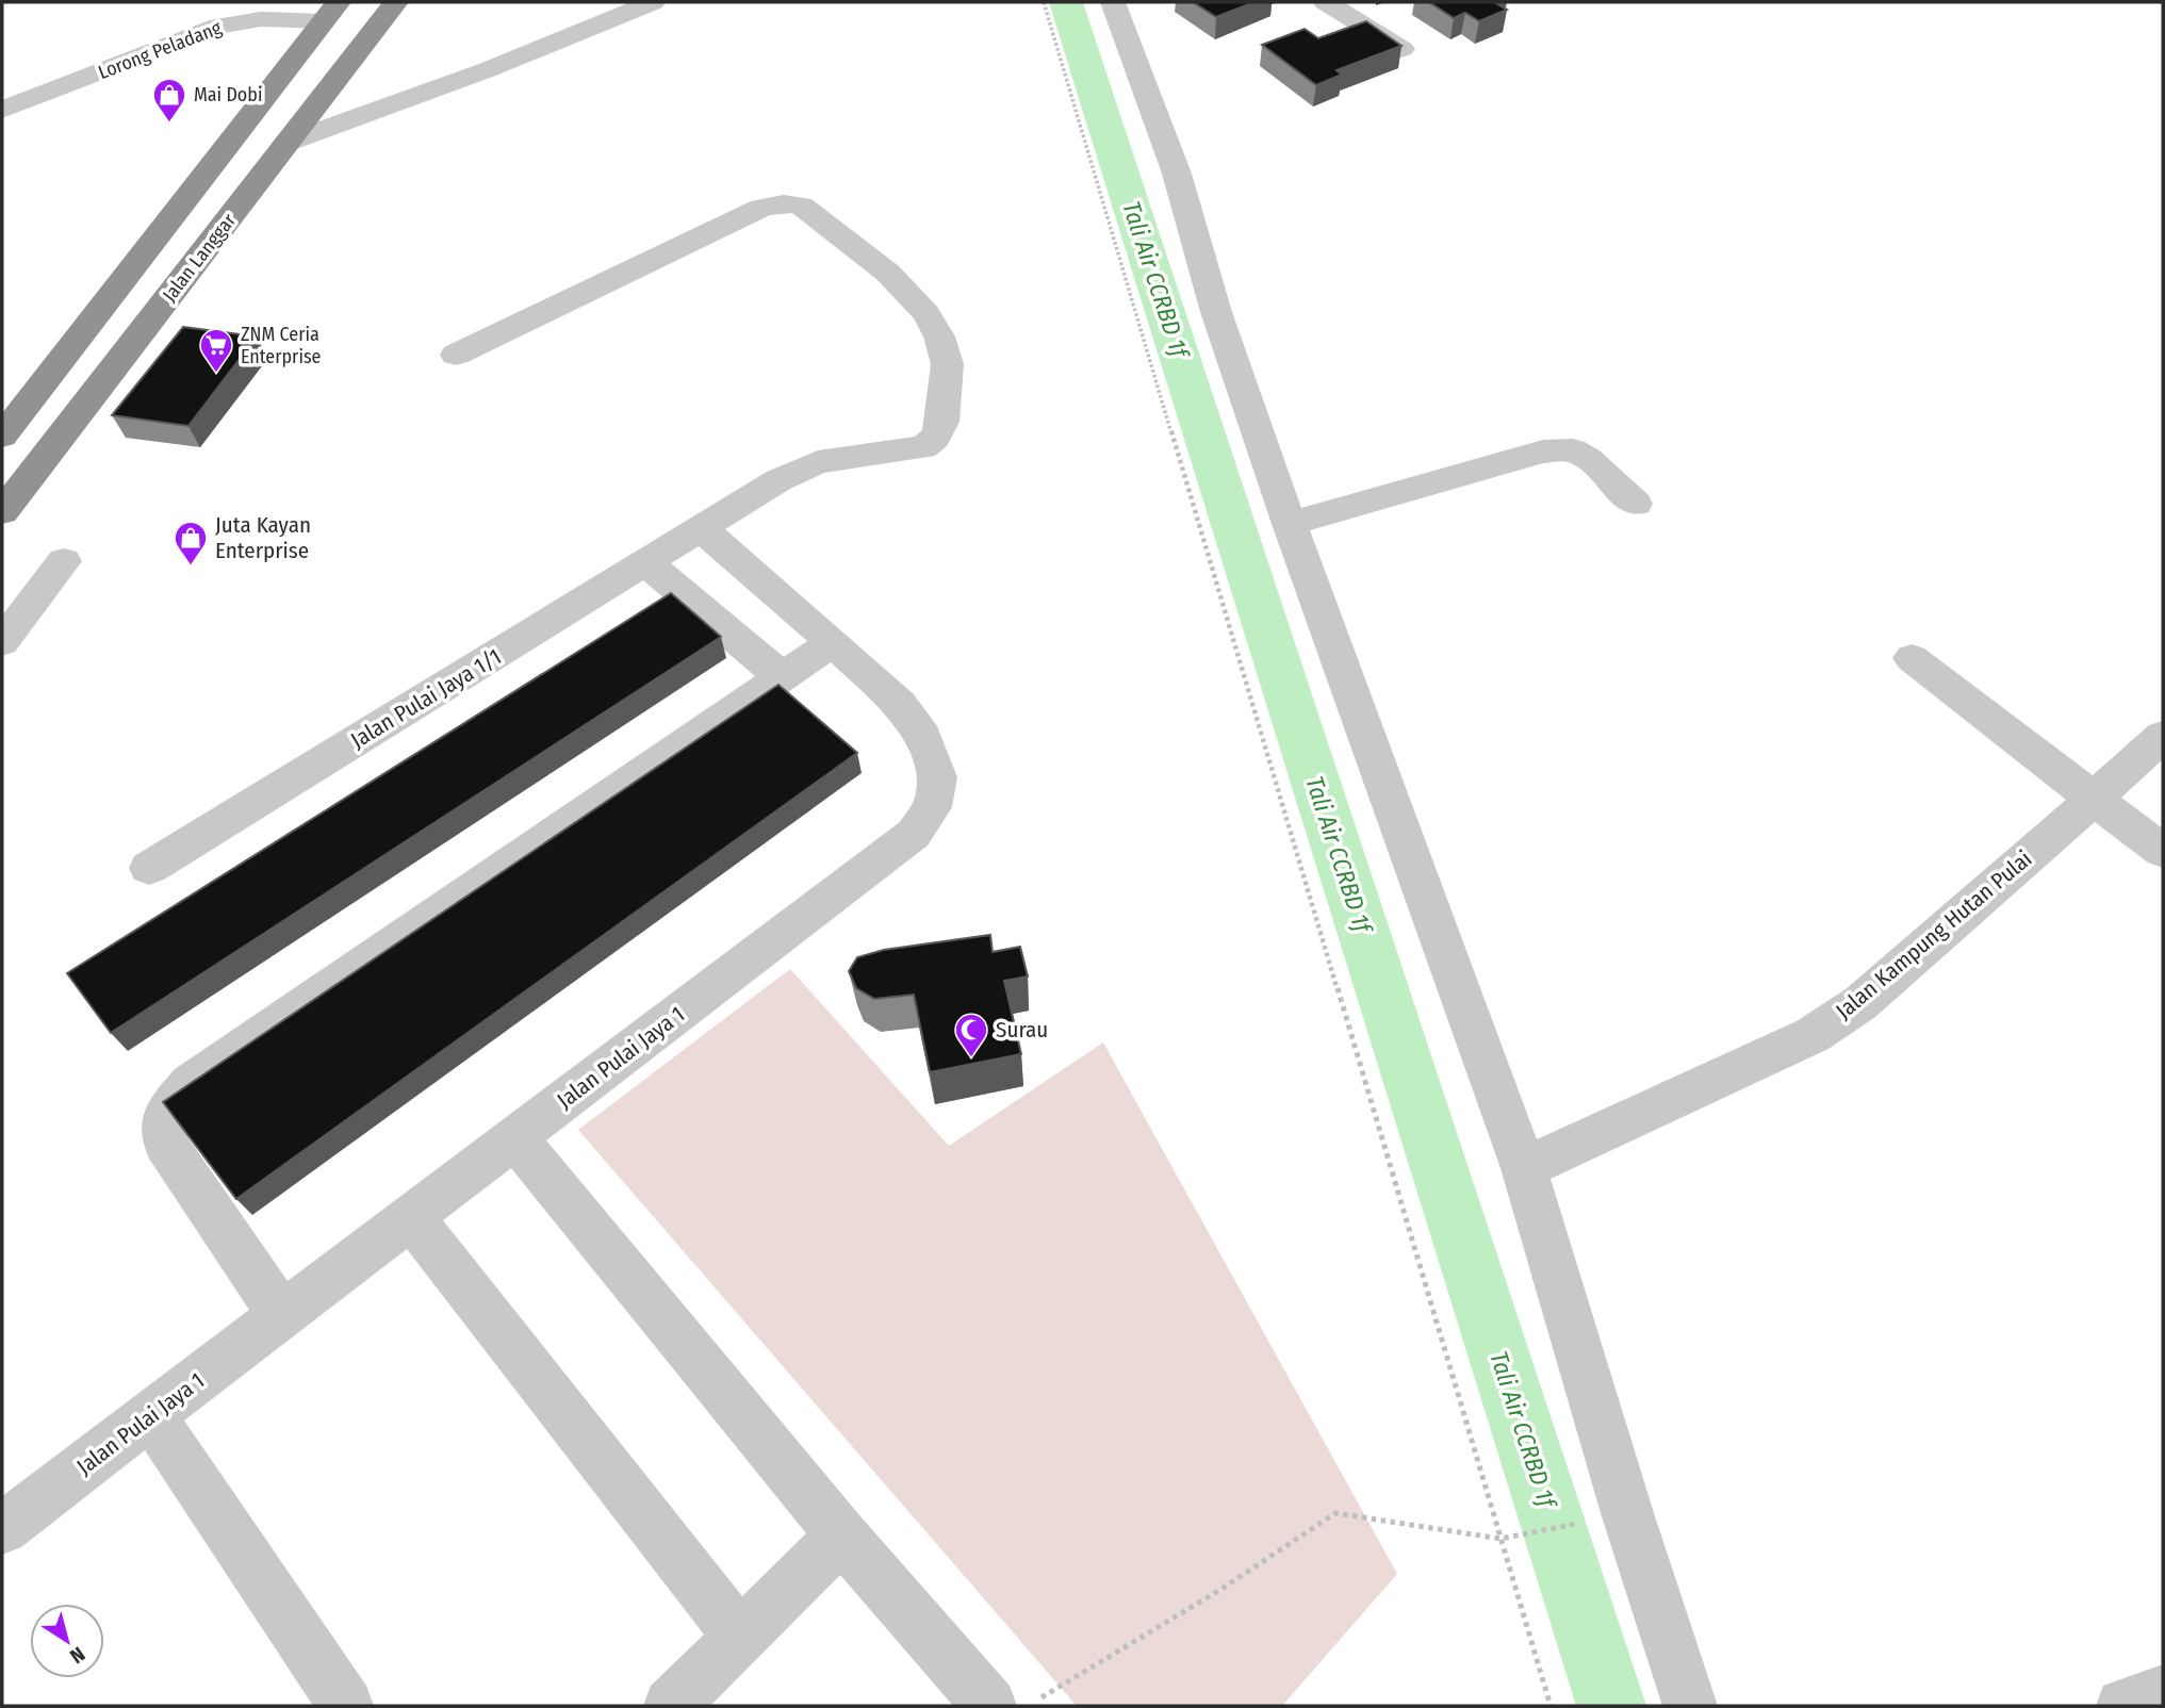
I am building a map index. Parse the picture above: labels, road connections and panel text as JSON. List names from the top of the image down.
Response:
{
  "streets": {
    "highway": ["Jalan Langgar"],
    "street": [
      "Lorong Peladang",
      "Jalan Pulai Jaya 1/1",
      "Jalan Kampung Hutan Pulai",
      "Jalan Pulai Jaya 1"
    ]
  },
  "crossings": [
    ["Jalan Pulai Jaya 1/1", "Jalan Pulai Jaya 1"]
  ],
  "water": ["Tali Air CCRBD 1f"],
  "places": {
    "shop": ["Mai Dobi", "Juta Kayan Enterprise"],
    "supermarket": ["ZNM Ceria Enterprise"],
    "mosque": ["Surau"]
  },
  "north": "bottom right"
}
